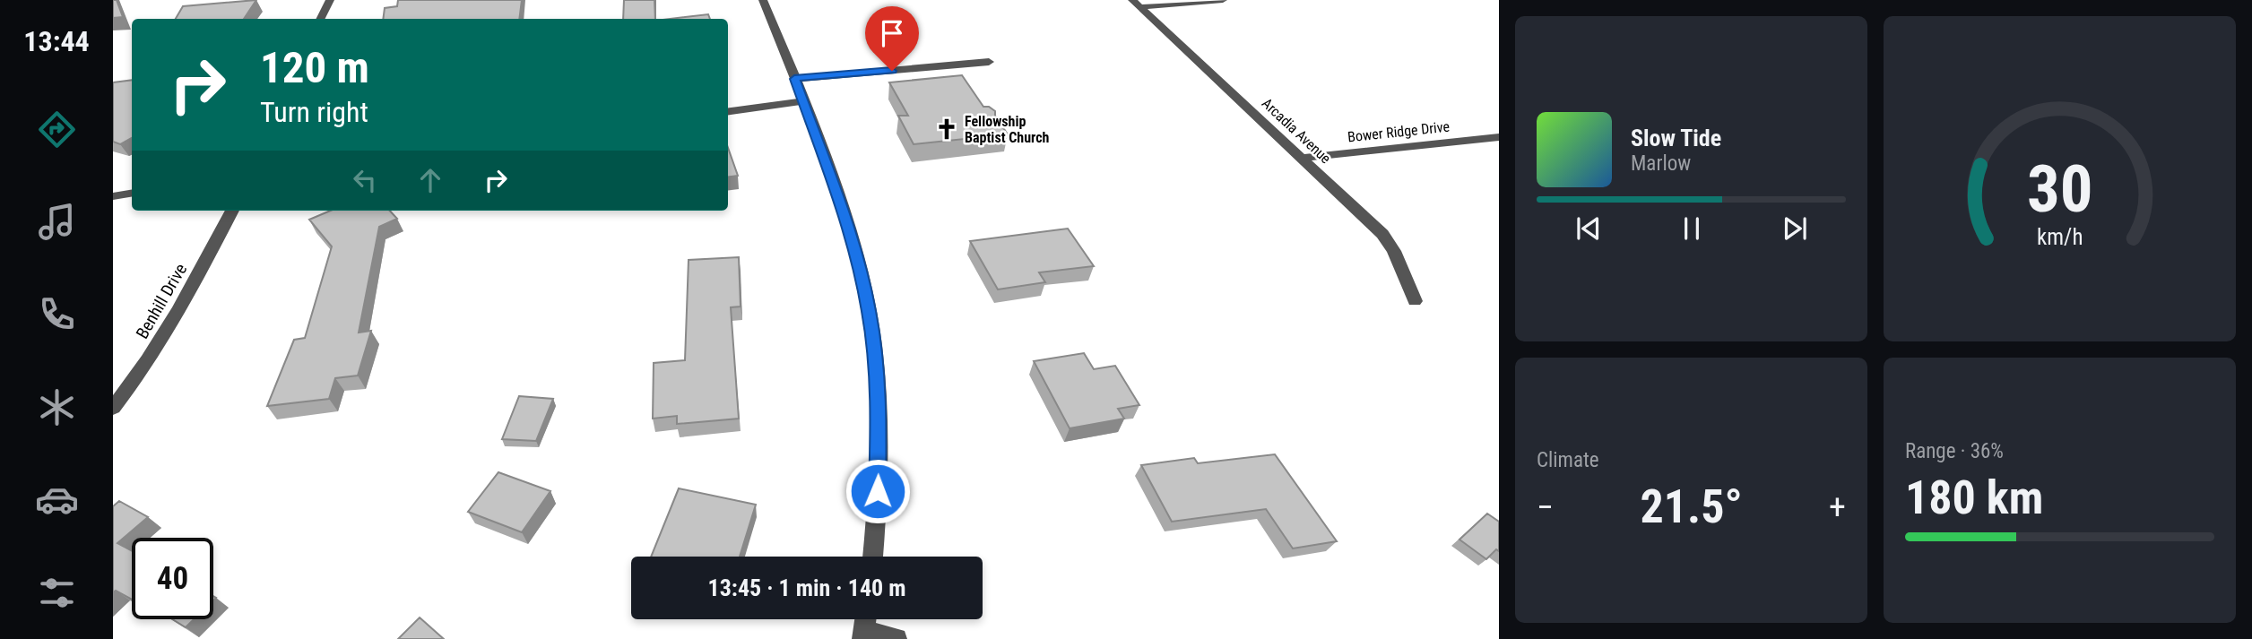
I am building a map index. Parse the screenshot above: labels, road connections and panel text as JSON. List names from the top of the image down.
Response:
{
  "streets": {
    "street": ["Arcadia Avenue", "Bower Ridge Drive", "Benhill Drive"]
  },
  "crossings": [
    ["Arcadia Avenue", "Bower Ridge Drive"]
  ],
  "places": {
    "church": ["Fellowship Baptist Church"]
  },
  "page": {
    "tabs": "13:44",
    "turn": ["120 m", "Turn right"],
    "song": ["Slow Tide", "Marlow"],
    "tile": [
      "Climate",
      ["Range · 36%", "180 km"]
    ],
    "heat": ["−", "21.5°", "+"],
    "limit": "40",
    "trip": "13:45 · 1 min · 140 m",
    "gauge": ["30", "km/h"]
  }
}
